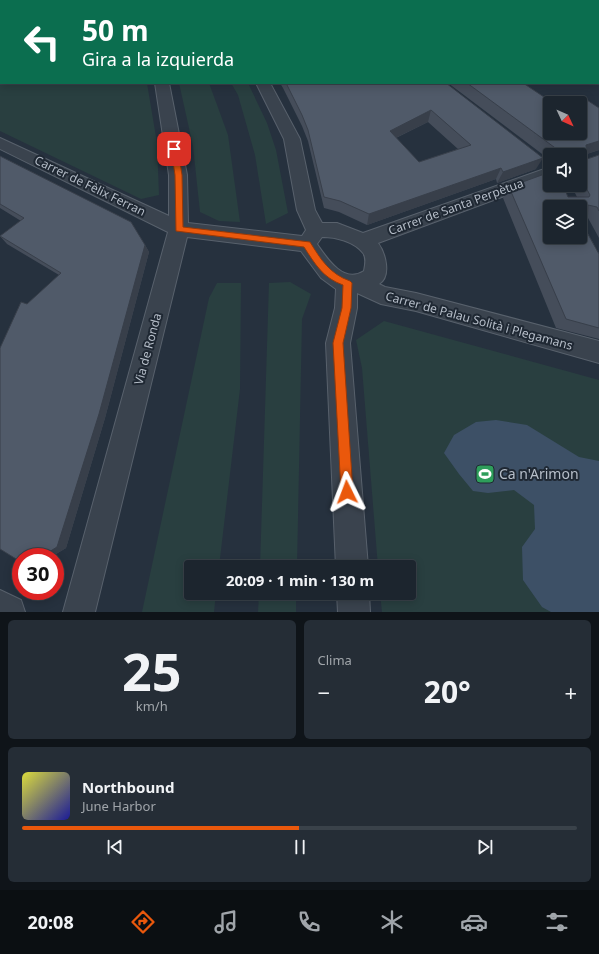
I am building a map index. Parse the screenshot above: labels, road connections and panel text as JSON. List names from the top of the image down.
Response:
{
  "streets": {
    "street": [
      "Carrer de Fèlix Ferran",
      "Carrer de Santa Perpètua",
      "Carrer de Palau Solità i Plegamans",
      "Via de Ronda"
    ]
  },
  "crossings": [
    ["Carrer de Fèlix Ferran", "Carrer de Santa Perpètua"],
    ["Carrer de Fèlix Ferran", "Carrer de Palau Solità i Plegamans"],
    ["Carrer de Fèlix Ferran", "Via de Ronda"],
    ["Carrer de Santa Perpètua", "Carrer de Palau Solità i Plegamans"]
  ],
  "places": {
    "sports": ["Ca n'Arimon"]
  },
  "north": "bottom right",
  "page": {
    "turn": ["50 m", "Gira a la izquierda"],
    "limit": "30",
    "trip": "20:09 · 1 min · 130 m",
    "tile": [
      ["25", "km/h"],
      "Clima"
    ],
    "heat": ["−", "20°", "+"],
    "song": ["Northbound", "June Harbor"],
    "tabs": "20:08"
  }
}
